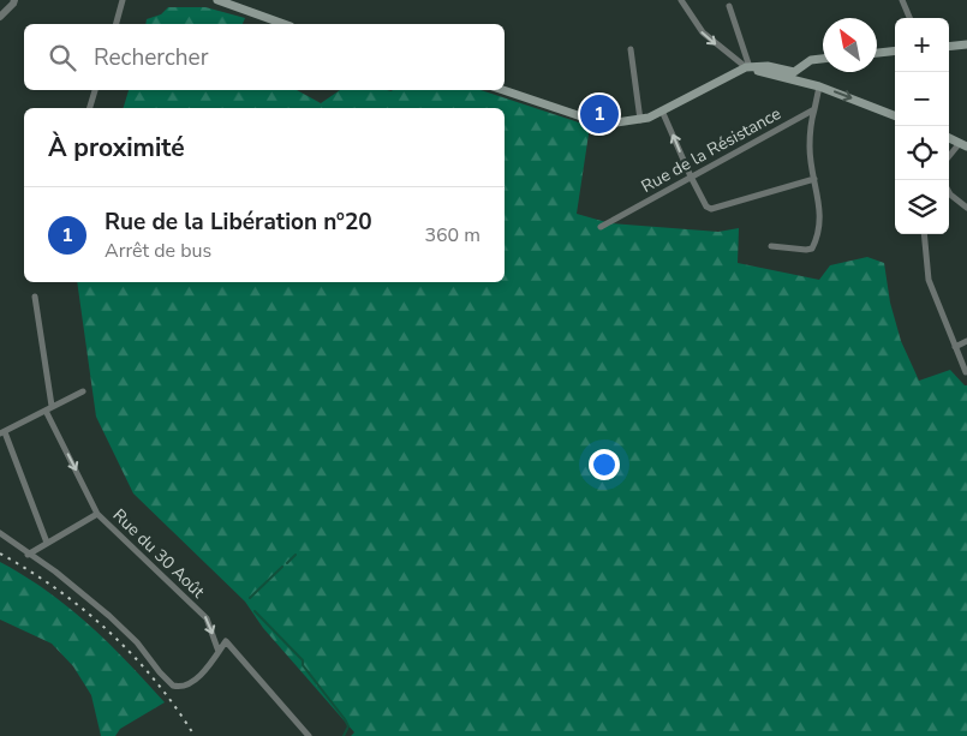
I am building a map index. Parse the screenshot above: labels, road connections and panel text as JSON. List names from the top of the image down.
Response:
{
  "streets": {
    "street": ["Rue de la Résistance", "Rue du 30 Août"]
  },
  "one_way": ["Rue du 30 Août"],
  "north": "top left",
  "page": {
    "map_buttons": ["+", "−"],
    "search": "Rechercher",
    "pins": "1",
    "heading": "À proximité",
    "list": [
      {
        "mark": "1",
        "name": "Rue de la Libération n°20",
        "note": "Arrêt de bus",
        "value": "360 m"
      }
    ]
  }
}
